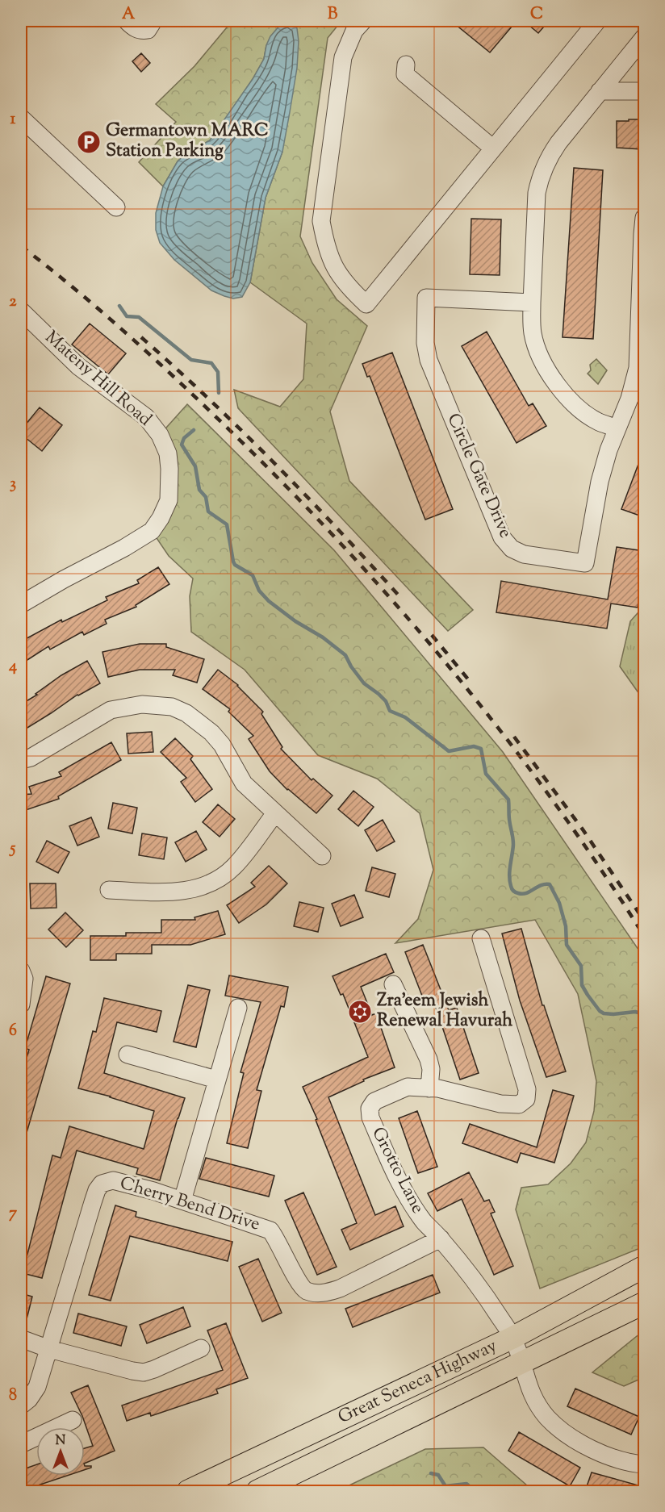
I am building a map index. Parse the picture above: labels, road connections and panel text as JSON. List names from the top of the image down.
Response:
{
  "streets": {
    "main road": ["Great Seneca Highway"],
    "street": [
      "Mateny Hill Road",
      "Circle Gate Drive",
      "Grotto Lane",
      "Cherry Bend Drive"
    ]
  },
  "crossings": [
    ["Grotto Lane", "Cherry Bend Drive"],
    ["Grotto Lane", "Great Seneca Highway"]
  ],
  "places": {
    "parking": ["Germantown MARC Station Parking"],
    "synagogue": ["Zra'eem Jewish Renewal Havurah"]
  },
  "north": "top",
  "grid": {
    "columns": ["A", "B", "C"],
    "rows": [
      "1",
      "2",
      "3",
      "4",
      "5",
      "6",
      "7",
      "8"
    ]
  }
}
